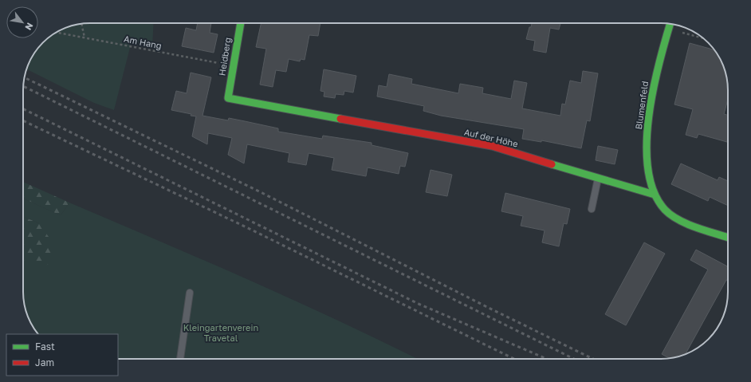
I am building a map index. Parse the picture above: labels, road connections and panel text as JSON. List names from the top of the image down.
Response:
{
  "streets": {
    "street": ["Heidberg", "Blumenfeld", "Auf der Höhe"],
    "path": ["Am Hang"]
  },
  "crossings": [
    ["Am Hang", "Heidberg"],
    ["Heidberg", "Auf der Höhe"],
    ["Blumenfeld", "Auf der Höhe"]
  ],
  "parks": ["Kleingartenverein Travetal"],
  "legend": ["Fast", "Jam"],
  "north": "bottom right"
}
